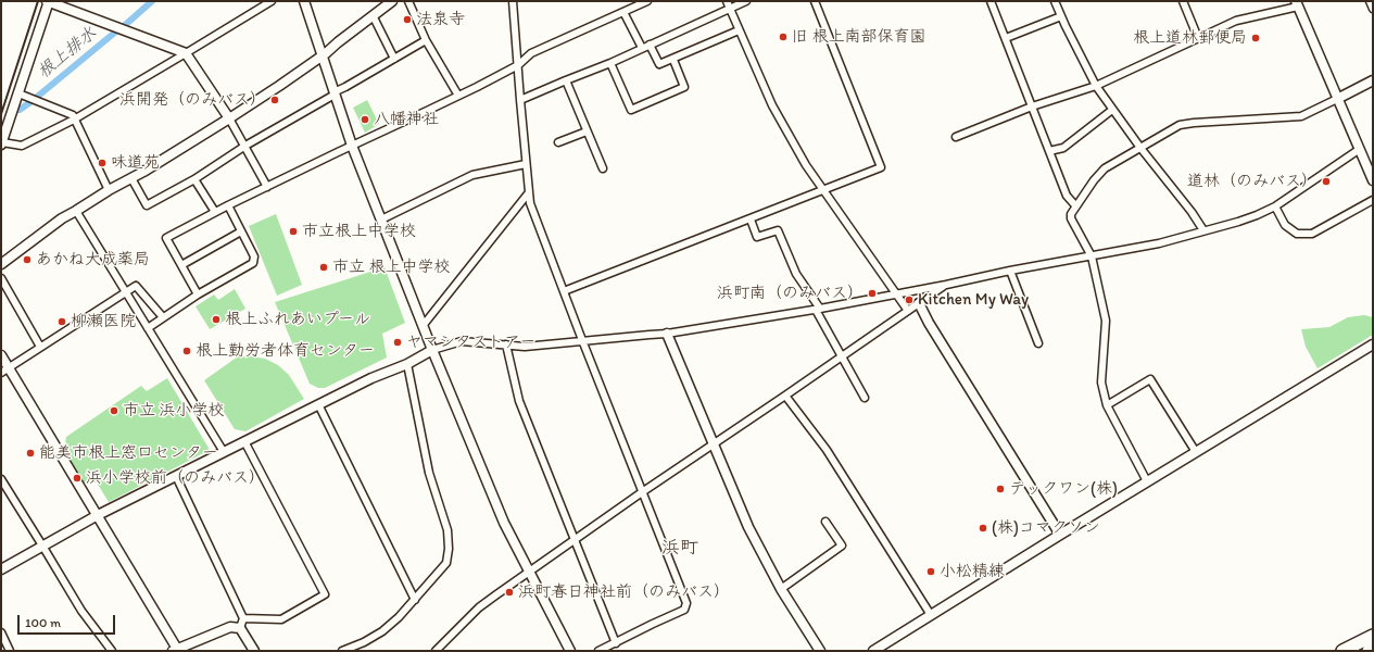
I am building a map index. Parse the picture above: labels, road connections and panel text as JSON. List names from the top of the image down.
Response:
{
  "districts": ["浜町"],
  "water": ["根上排水"],
  "places": [
    "法泉寺",
    "旧 根上南部保育園",
    "根上道林郵便局",
    "浜開発（のみバス）",
    "八幡神社",
    "味道苑",
    "道林（のみバス）",
    "市立根上中学校",
    "あかね大成薬局",
    "市立 根上中学校",
    "浜町南（のみバス）",
    "Kitchen My Way",
    "根上ふれあいプール",
    "柳瀬医院",
    "ヤマシタストアー",
    "根上勤労者体育センター",
    "市立 浜小学校",
    "能美市根上窓口センター",
    "浜小学校前（のみバス）",
    "テックワン(株)",
    "(株)コマクソン",
    "小松精練",
    "浜町春日神社前（のみバス）"
  ],
  "scale_bar": "100 m"
}
